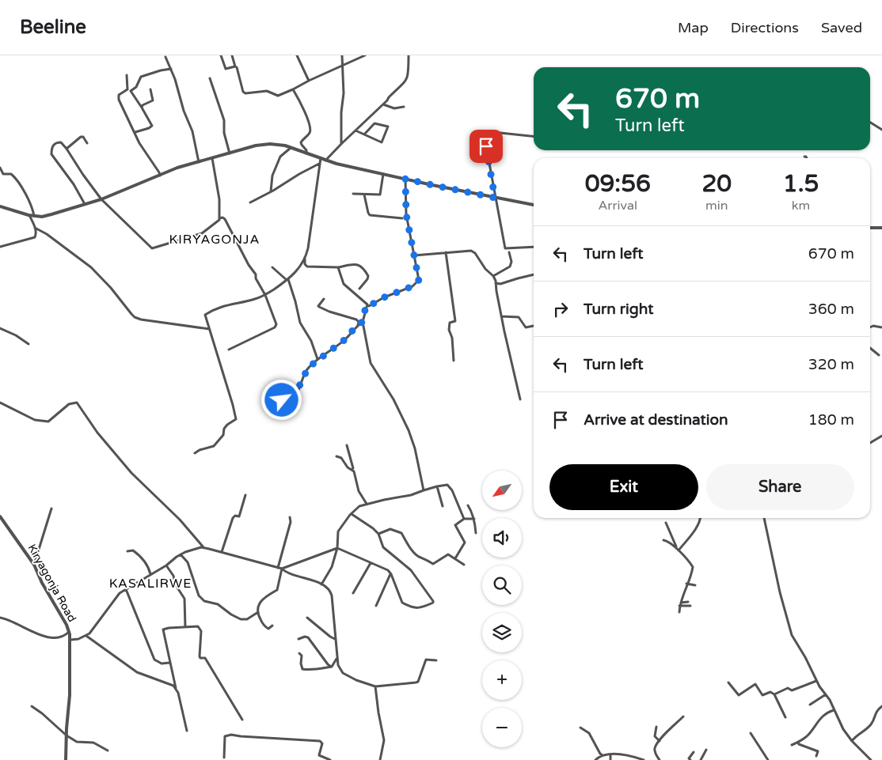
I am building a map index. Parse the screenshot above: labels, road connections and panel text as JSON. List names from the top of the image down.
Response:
{
  "streets": {
    "street": ["Kiryagonja Road"]
  },
  "districts": ["KIRYAGONJA", "KASALIRWE"],
  "north": "bottom left",
  "page": {
    "header": "Beeline",
    "nav": ["Map", "Directions", "Saved"],
    "turn": ["670 m", "Turn left"],
    "eta": [
      "09:56",
      "Arrival",
      "20",
      "min",
      "1.5",
      "km"
    ],
    "list": [
      {
        "name": "Turn left",
        "value": "670 m"
      },
      {
        "name": "Turn right",
        "value": "360 m"
      },
      {
        "name": "Turn left",
        "value": "320 m"
      },
      {
        "name": "Arrive at destination",
        "value": "180 m"
      }
    ],
    "buttons": ["Exit", "Share"],
    "map_buttons": ["+", "−"]
  }
}
